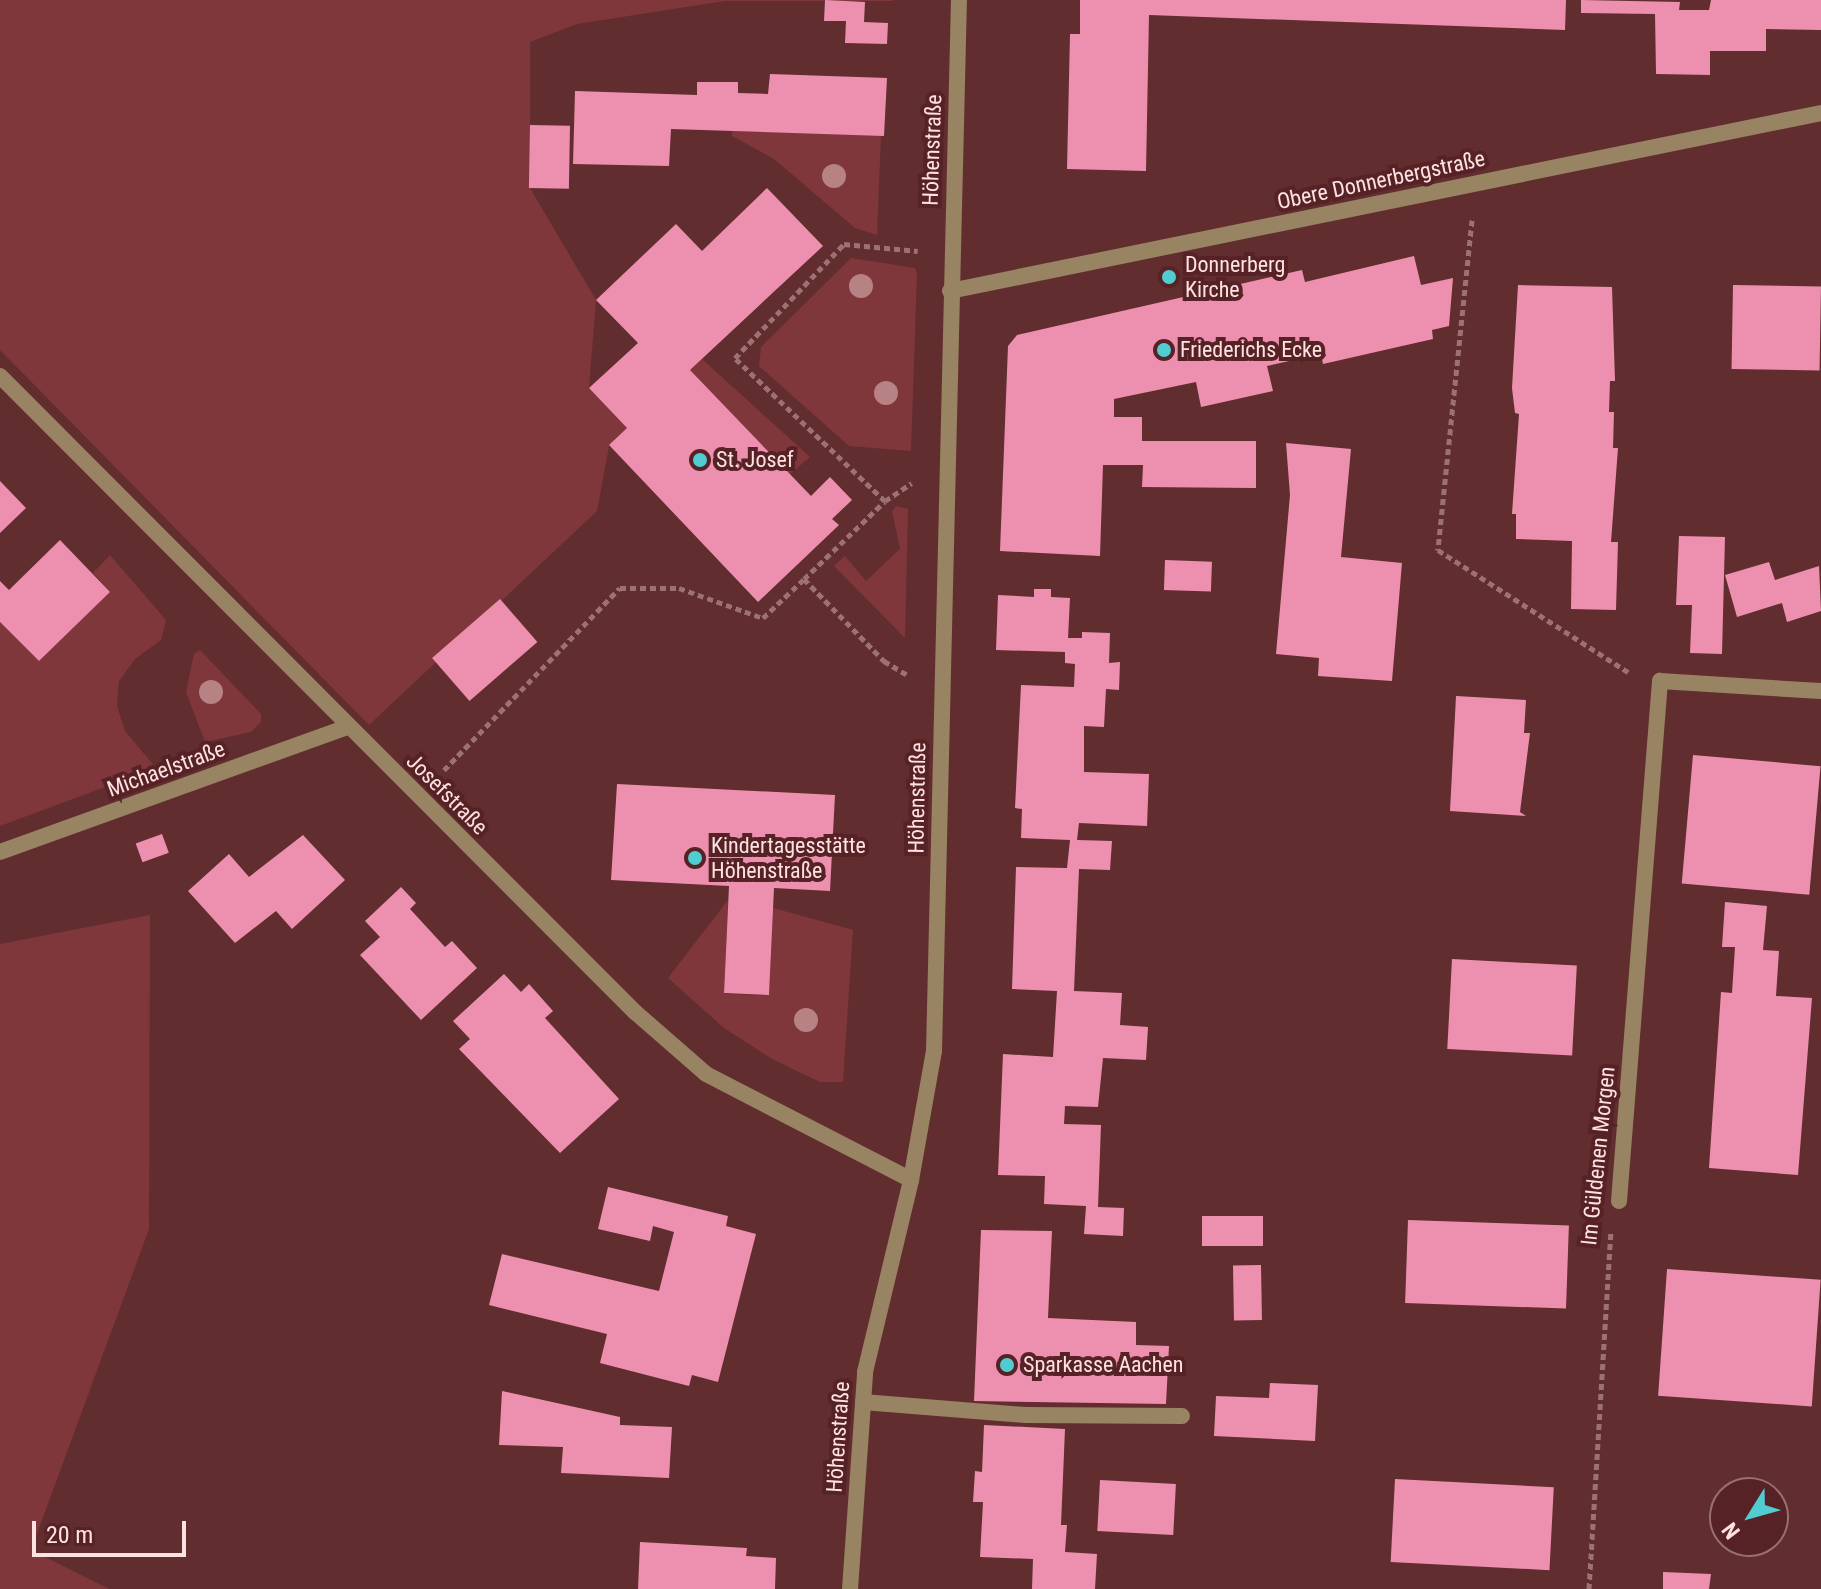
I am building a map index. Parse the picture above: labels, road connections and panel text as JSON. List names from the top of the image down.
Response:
{
  "streets": {
    "street": [
      "Höhenstraße",
      "Obere Donnerbergstraße",
      "Michaelstraße",
      "Josefstraße",
      "Im Güldenen Morgen"
    ]
  },
  "crossings": [
    ["Höhenstraße", "Obere Donnerbergstraße"],
    ["Höhenstraße", "Josefstraße"],
    ["Michaelstraße", "Josefstraße"]
  ],
  "places": [
    "Donnerberg Kirche",
    "Friederichs Ecke",
    "St. Josef",
    "Kindertagesstätte Höhenstraße",
    "Sparkasse Aachen"
  ],
  "scale_bar": "20 m",
  "north": "bottom left"
}
